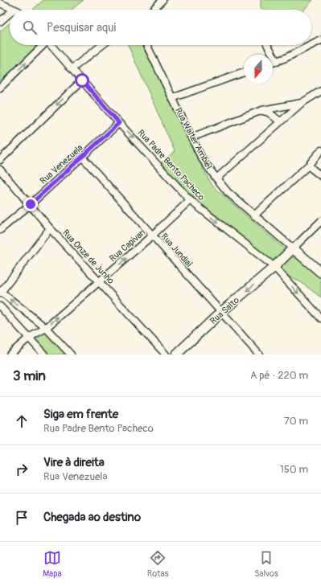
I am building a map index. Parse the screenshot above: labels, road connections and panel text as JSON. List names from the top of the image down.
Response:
{
  "streets": {
    "street": [
      "Rua Walter Ambiel",
      "Rua Venezuela",
      "Rua Padre Bento Pacheco",
      "Rua Capivari",
      "Rua Jundiaí",
      "Rua Onze de Junho",
      "Rua Salto"
    ]
  },
  "crossings": [
    ["Rua Walter Ambiel", "Rua Salto"],
    ["Rua Venezuela", "Rua Padre Bento Pacheco"],
    ["Rua Venezuela", "Rua Jundiaí"],
    ["Rua Venezuela", "Rua Onze de Junho"],
    ["Rua Padre Bento Pacheco", "Rua Capivari"],
    ["Rua Padre Bento Pacheco", "Rua Salto"],
    ["Rua Capivari", "Rua Jundiaí"],
    ["Rua Capivari", "Rua Onze de Junho"],
    ["Rua Jundiaí", "Rua Salto"]
  ],
  "one_way": ["Rua Padre Bento Pacheco", "Rua Capivari", "Rua Salto"],
  "north": "bottom",
  "page": {
    "search": "Pesquisar aqui",
    "heading": ["3 min", "A pé · 220 m"],
    "list": [
      ["Siga em frente", "Rua Padre Bento Pacheco", "70 m"],
      ["Vire à direita", "Rua Venezuela", "150 m"],
      "Chegada ao destino"
    ],
    "nav": ["Mapa", "Rotas", "Salvos"]
  }
}
